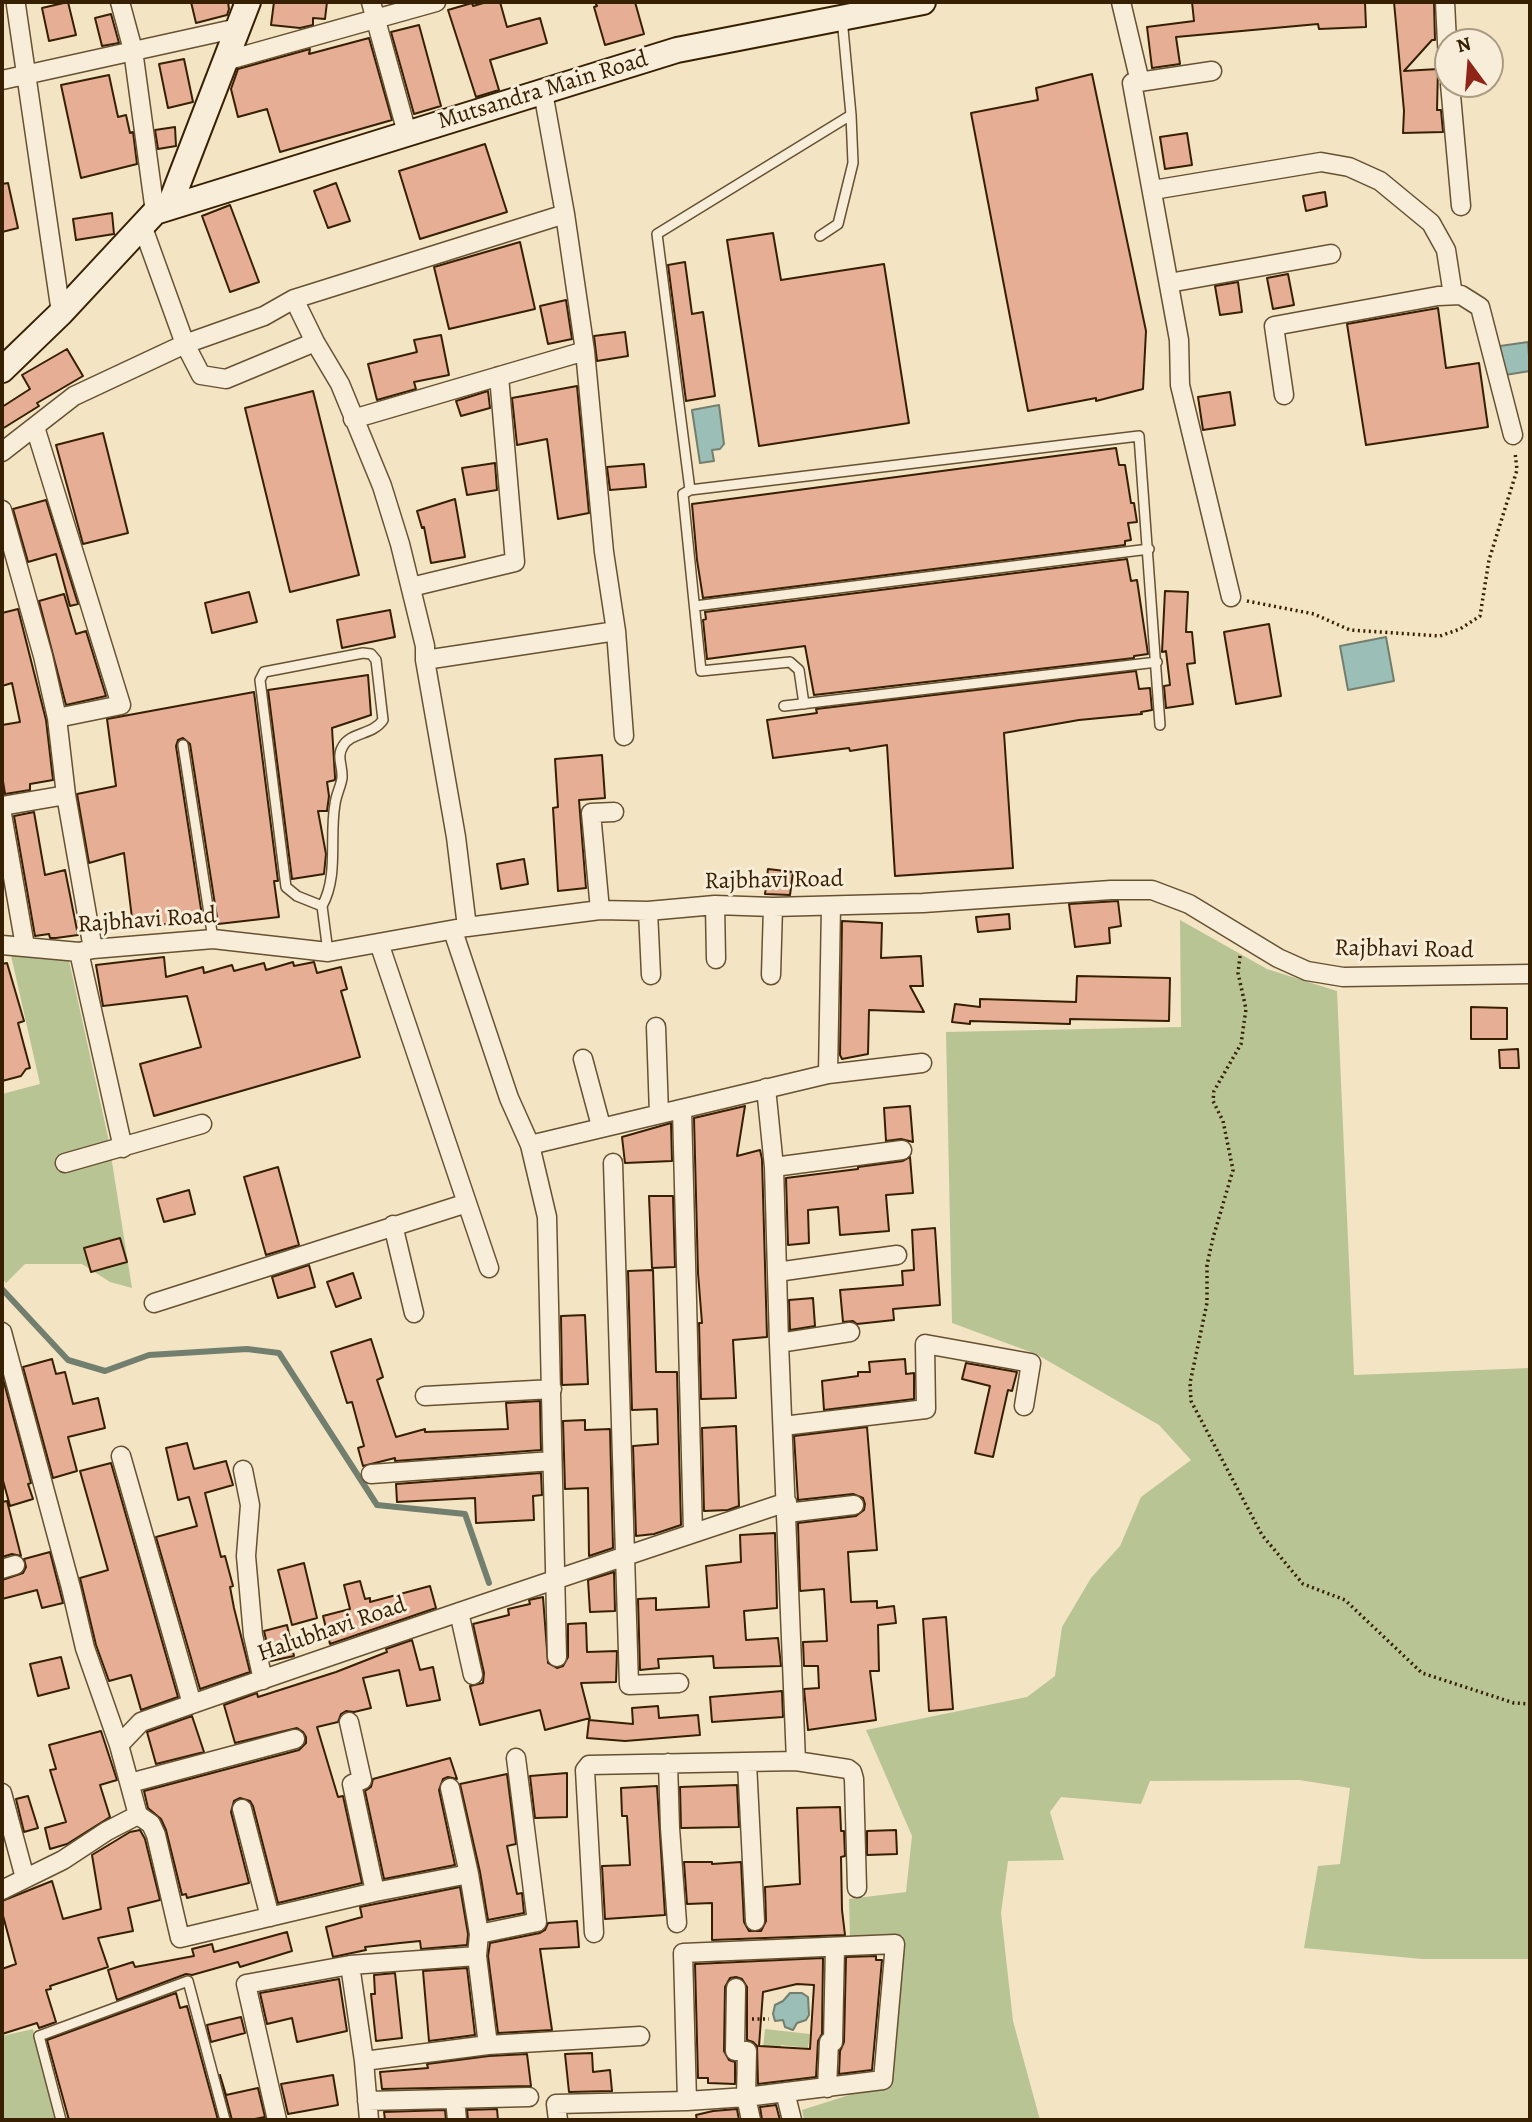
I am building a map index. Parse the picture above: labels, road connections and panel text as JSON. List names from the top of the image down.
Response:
{
  "streets": {
    "street": ["Mutsandra Main Road", "Rajbhavi Road", "Halubhavi Road"]
  },
  "north": "top"
}
